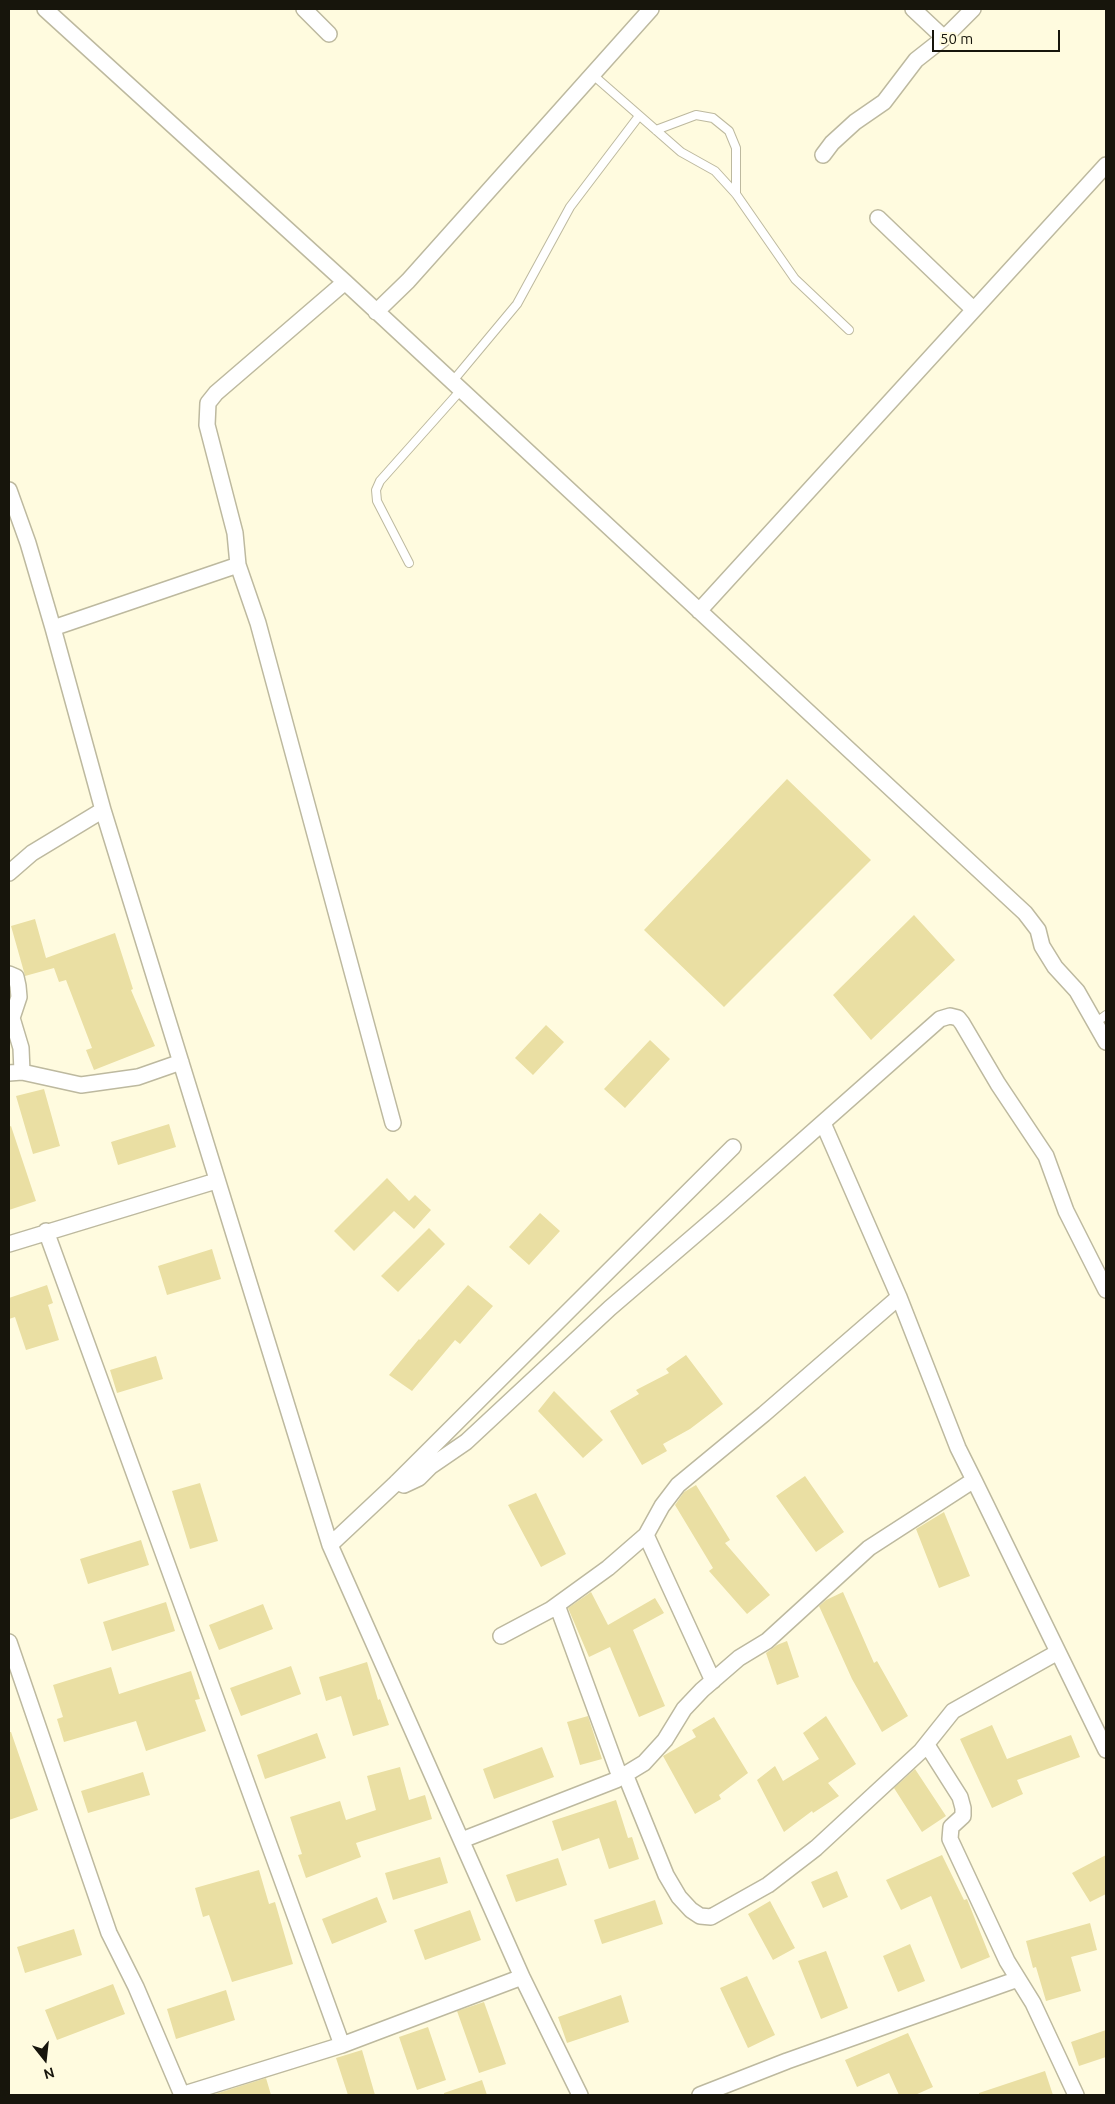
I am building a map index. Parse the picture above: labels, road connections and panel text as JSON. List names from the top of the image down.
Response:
{
  "scale_bar": "50 m",
  "north": "bottom"
}
